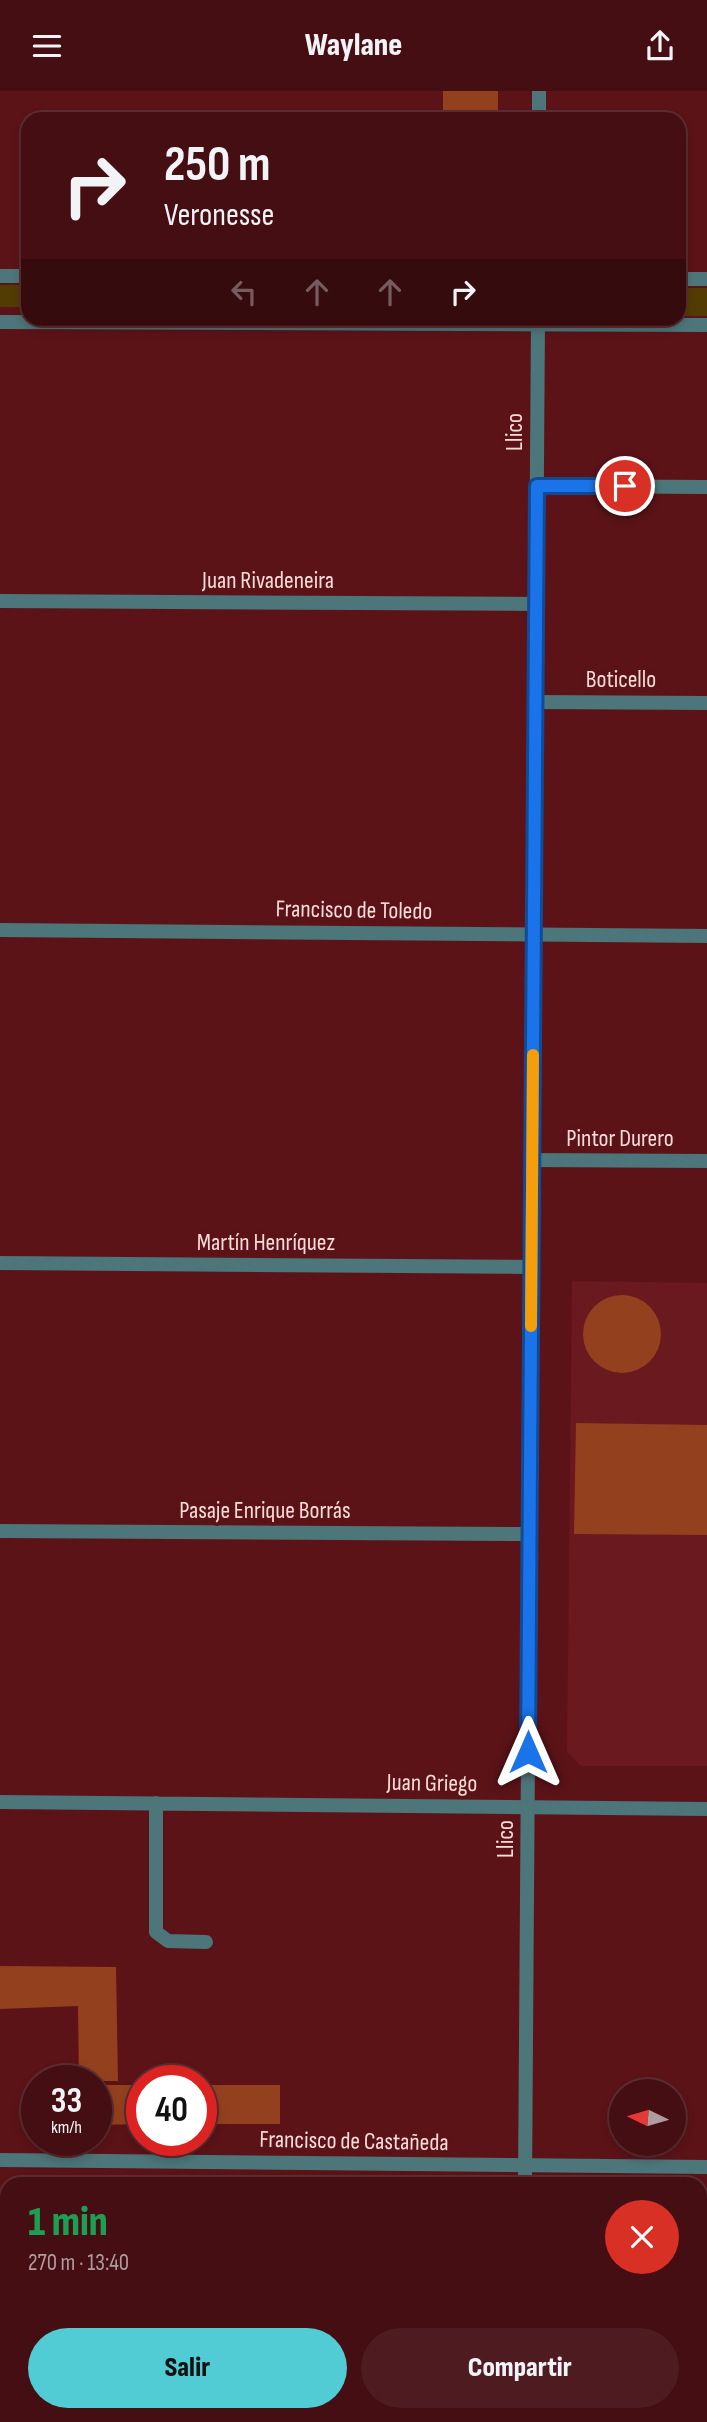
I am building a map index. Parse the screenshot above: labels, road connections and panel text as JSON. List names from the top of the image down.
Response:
{
  "streets": {
    "street": [
      "Llico",
      "Juan Rivadeneira",
      "Boticello",
      "Francisco de Toledo",
      "Pintor Durero",
      "Martín Henríquez",
      "Pasaje Enrique Borrás",
      "Juan Griego",
      "Francisco de Castañeda"
    ]
  },
  "crossings": [
    ["Llico", "Juan Rivadeneira"],
    ["Llico", "Boticello"],
    ["Llico", "Francisco de Toledo"],
    ["Llico", "Pintor Durero"],
    ["Llico", "Martín Henríquez"],
    ["Llico", "Pasaje Enrique Borrás"],
    ["Llico", "Juan Griego"],
    ["Llico", "Francisco de Castañeda"]
  ],
  "north": "left",
  "page": {
    "header": "Waylane",
    "turn": ["250 m", "Veronesse"],
    "speed": "33 km/h",
    "limit": "40",
    "heading": ["1 min", "270 m · 13:40"],
    "buttons": ["Salir", "Compartir"]
  }
}
